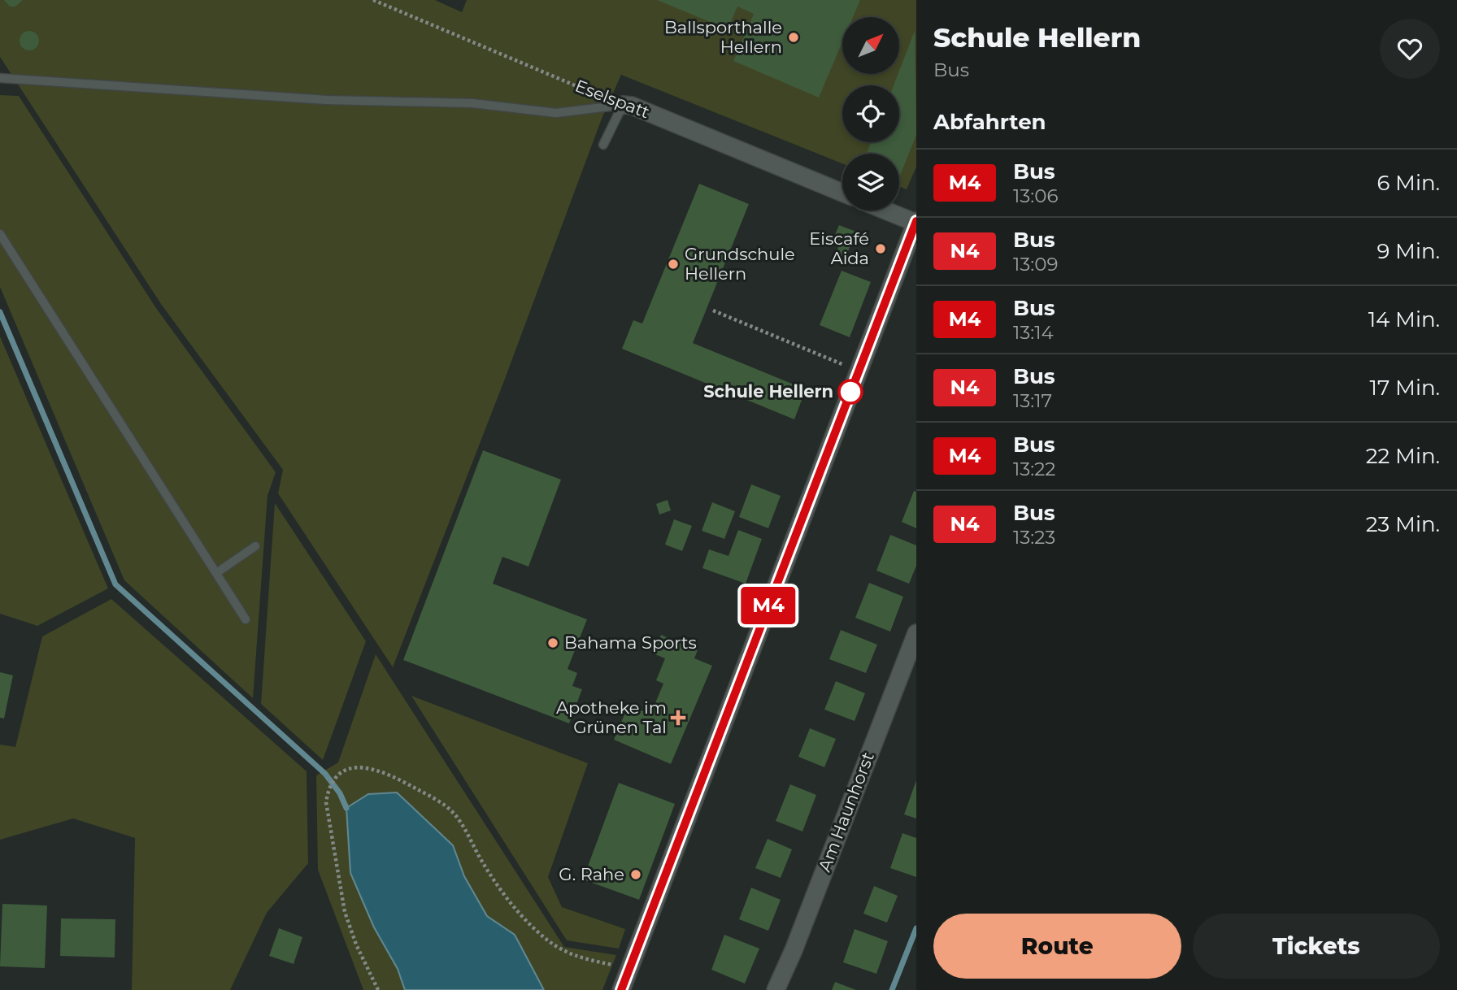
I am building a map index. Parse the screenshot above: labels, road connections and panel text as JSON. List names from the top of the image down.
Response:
{
  "streets": {
    "street": ["Eselspatt", "Am Haunhorst"]
  },
  "places": {
    "other": [
      "Ballsporthalle Hellern",
      "Eiscafé Aida",
      "Grundschule Hellern",
      "Schule Hellern",
      "Bahama Sports",
      "G. Rahe"
    ],
    "health": ["Apotheke im Grünen Tal"]
  },
  "lines": ["bus line M4"],
  "north": "top right",
  "page": {
    "on_map": "M4",
    "heading": [
      ["Schule Hellern", "Bus"],
      "Abfahrten"
    ],
    "list": [
      {
        "mark": "M4",
        "name": "Bus",
        "note": "13:06",
        "value": "6 Min."
      },
      {
        "mark": "N4",
        "name": "Bus",
        "note": "13:09",
        "value": "9 Min."
      },
      {
        "mark": "M4",
        "name": "Bus",
        "note": "13:14",
        "value": "14 Min."
      },
      {
        "mark": "N4",
        "name": "Bus",
        "note": "13:17",
        "value": "17 Min."
      },
      {
        "mark": "M4",
        "name": "Bus",
        "note": "13:22",
        "value": "22 Min."
      },
      {
        "mark": "N4",
        "name": "Bus",
        "note": "13:23",
        "value": "23 Min."
      }
    ],
    "buttons": ["Route", "Tickets"]
  }
}
